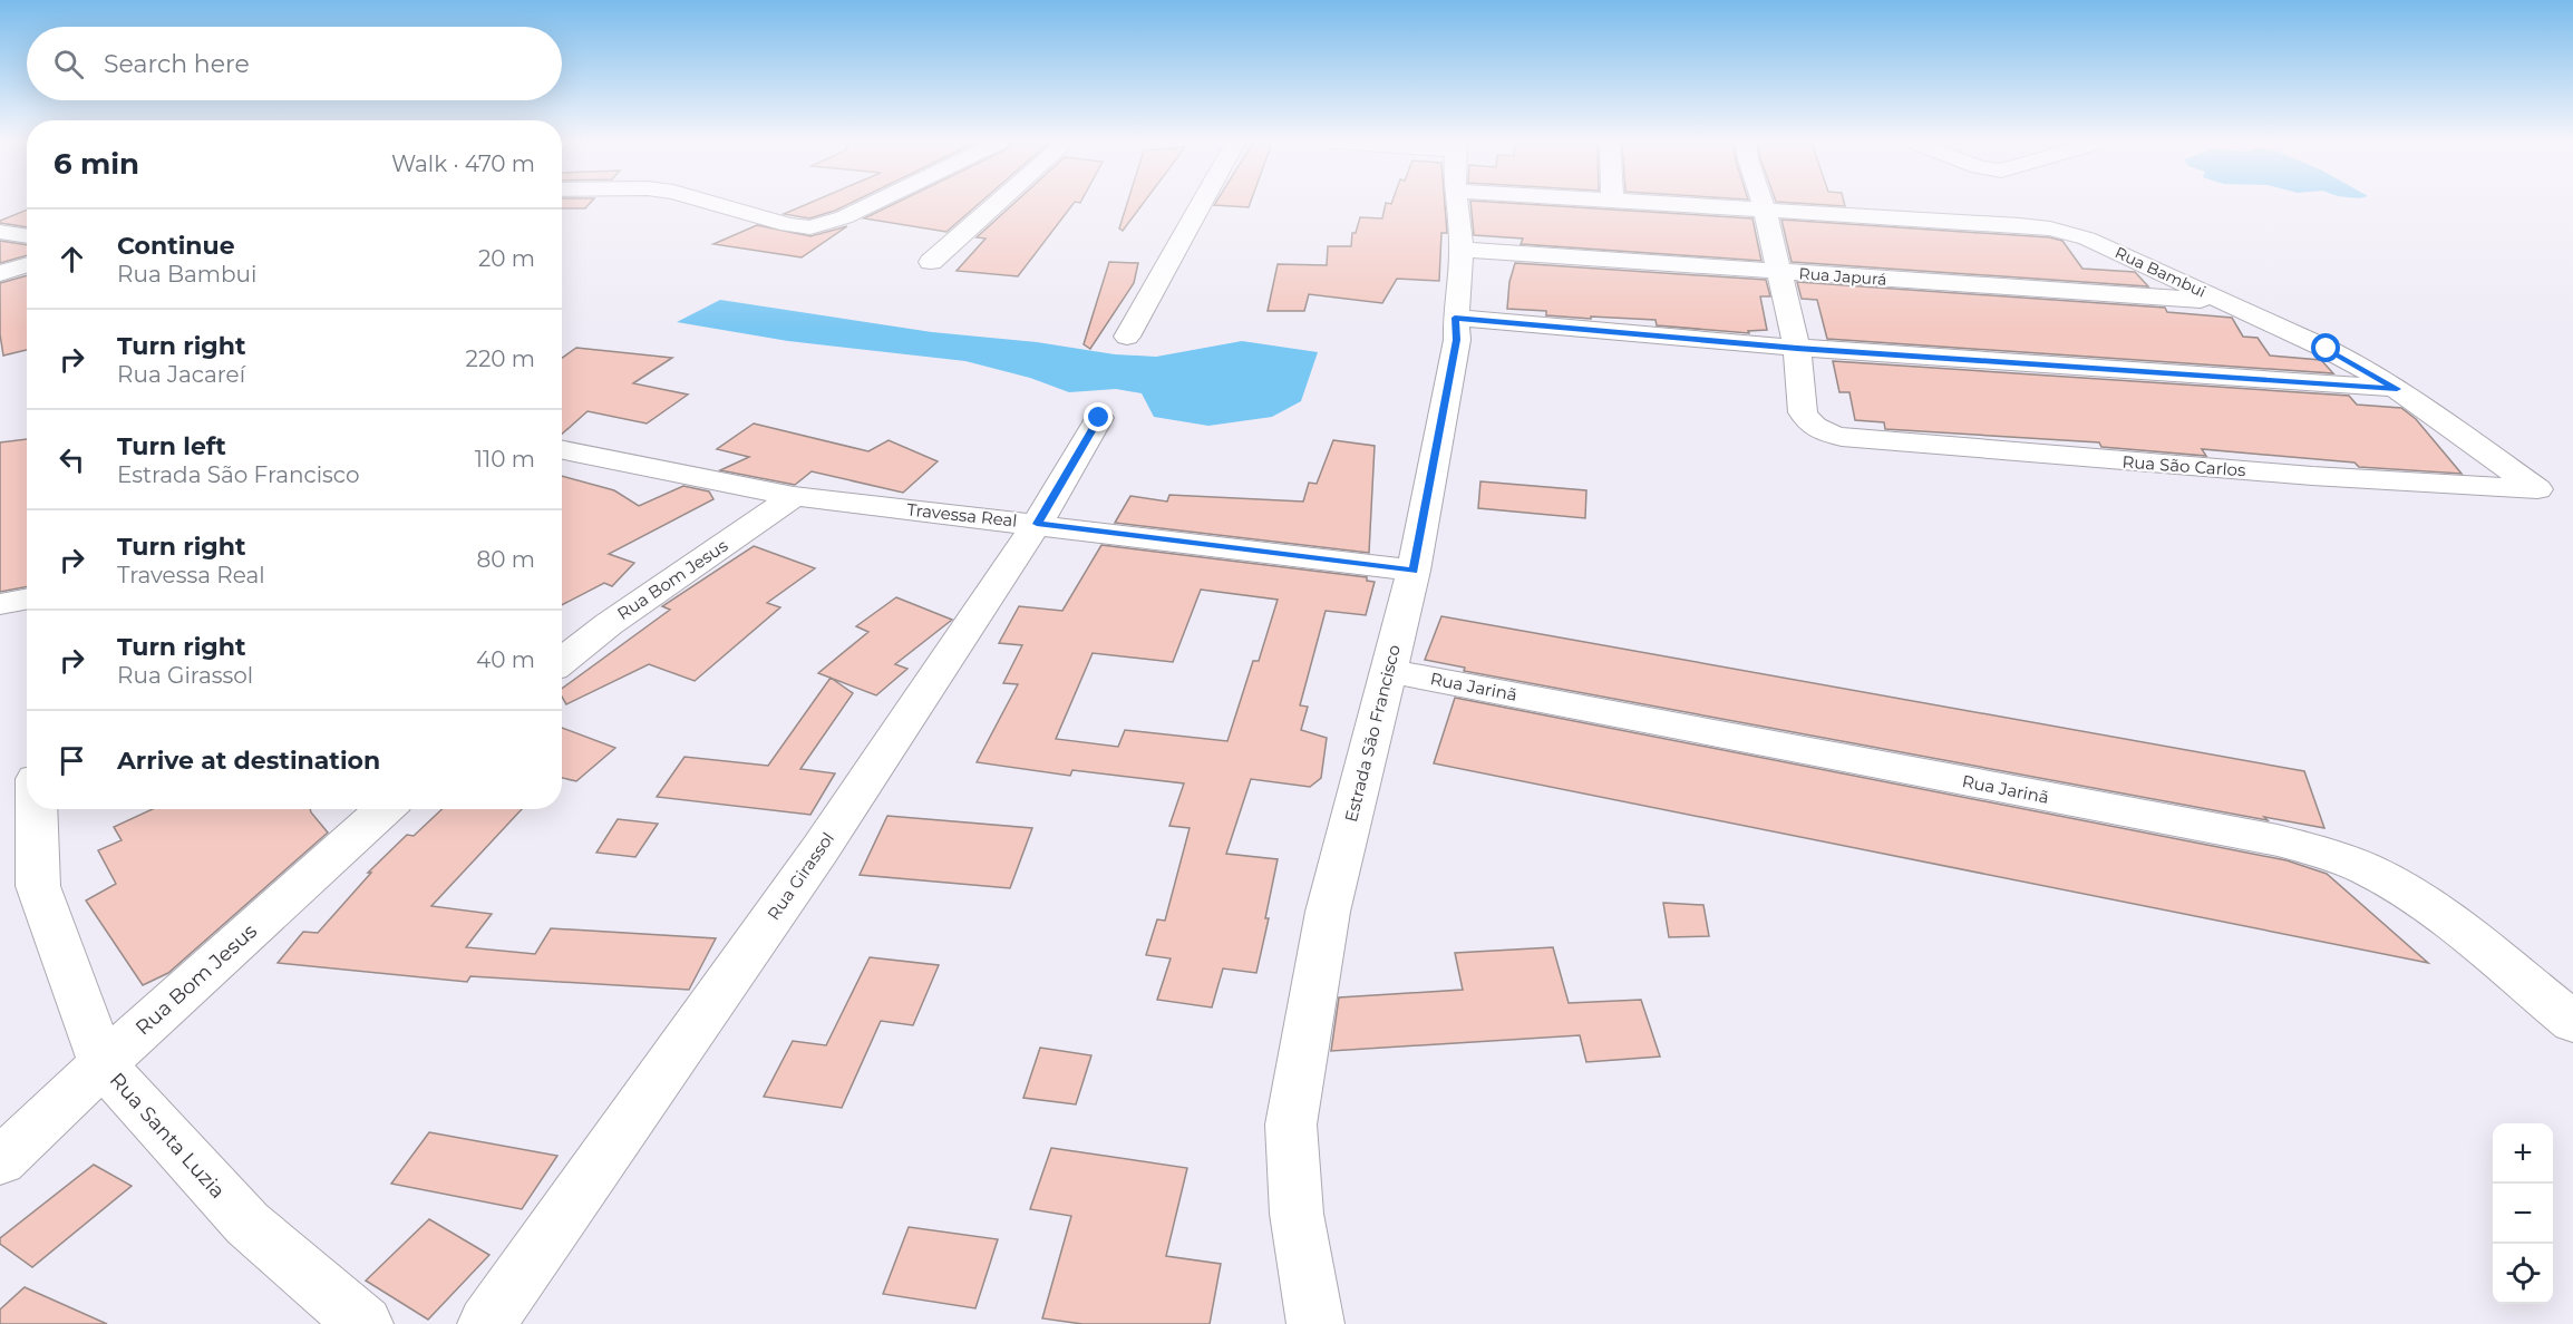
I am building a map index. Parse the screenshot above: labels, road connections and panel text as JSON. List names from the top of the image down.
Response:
{
  "streets": {
    "street": [
      "Rua Bambui",
      "Rua Japurá",
      "Rua São Carlos",
      "Travessa Real",
      "Rua Bom Jesus",
      "Rua Jarinã",
      "Estrada São Francisco",
      "Rua Girassol",
      "Rua Santa Luzia"
    ]
  },
  "crossings": [
    ["Rua Bambui", "Rua Japurá"],
    ["Rua Bambui", "Rua São Carlos"],
    ["Rua Japurá", "Estrada São Francisco"],
    ["Travessa Real", "Rua Bom Jesus"],
    ["Travessa Real", "Estrada São Francisco"],
    ["Travessa Real", "Rua Girassol"],
    ["Rua Bom Jesus", "Rua Santa Luzia"],
    ["Rua Jarinã", "Estrada São Francisco"]
  ],
  "page": {
    "search": "Search here",
    "heading": ["6 min", "Walk · 470 m"],
    "list": [
      ["Continue", "Rua Bambui", "20 m"],
      ["Turn right", "Rua Jacareí", "220 m"],
      ["Turn left", "Estrada São Francisco", "110 m"],
      ["Turn right", "Travessa Real", "80 m"],
      ["Turn right", "Rua Girassol", "40 m"],
      "Arrive at destination"
    ],
    "map_buttons": ["+", "−"]
  }
}
